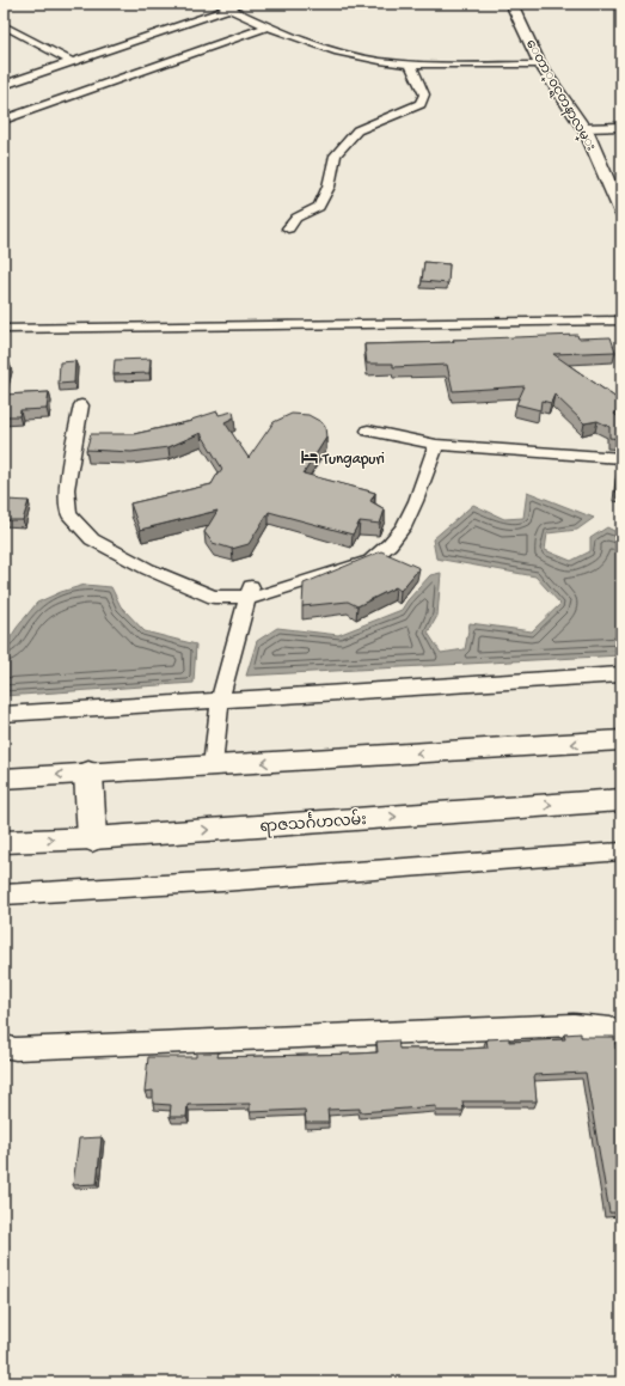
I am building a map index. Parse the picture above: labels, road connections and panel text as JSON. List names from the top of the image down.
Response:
{
  "streets": {
    "main road": ["ေတာ္၀င္ရတနာလမ္း", "ရာဇသင်္ဂဟလမ်း"]
  },
  "places": {
    "hotel": ["Tungapuri"]
  }
}
